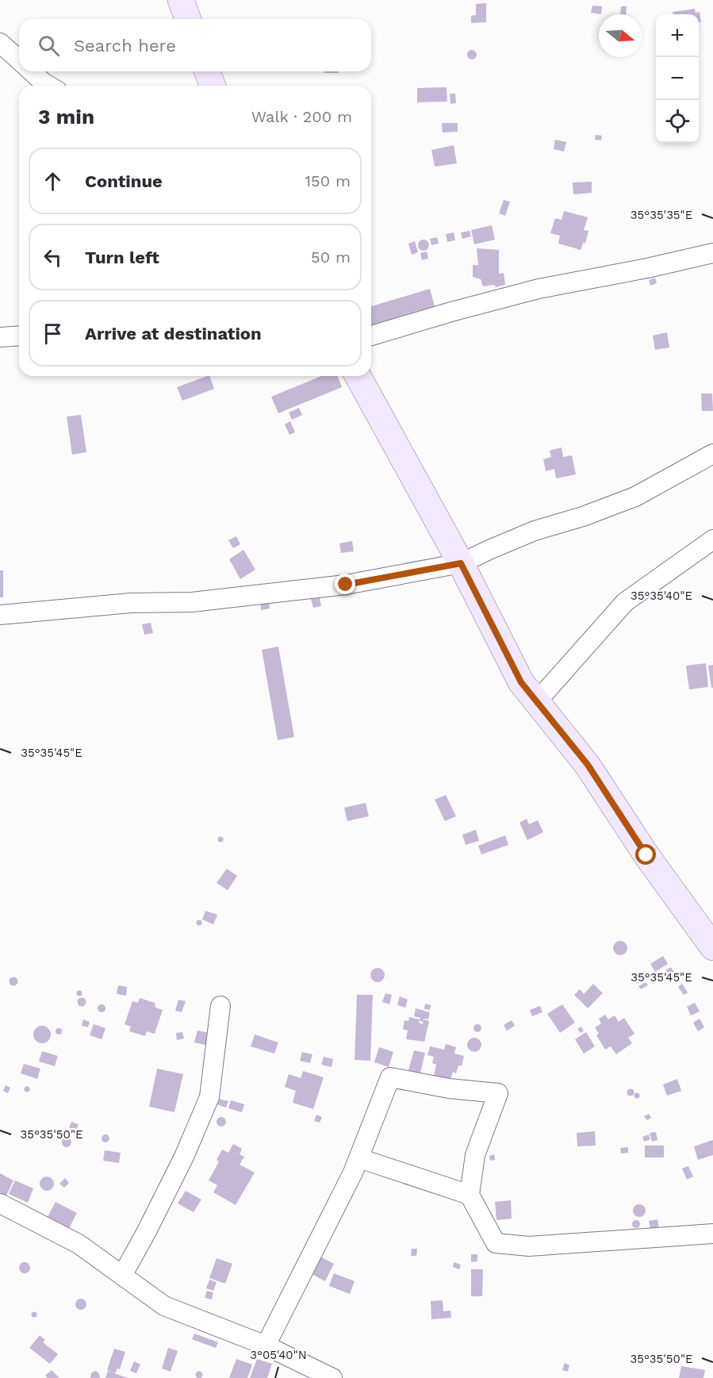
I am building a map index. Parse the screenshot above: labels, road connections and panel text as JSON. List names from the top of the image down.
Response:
{
  "north": "right",
  "page": {
    "map_buttons": ["+", "−"],
    "search": "Search here",
    "heading": ["3 min", "Walk · 200 m"],
    "list": [
      ["Continue", "150 m"],
      ["Turn left", "50 m"],
      "Arrive at destination"
    ]
  },
  "coordinates": [
    "35°35'35\"E",
    "35°35'40\"E",
    "35°35'45\"E",
    "35°35'50\"E",
    "3°05'40\"N"
  ]
}
